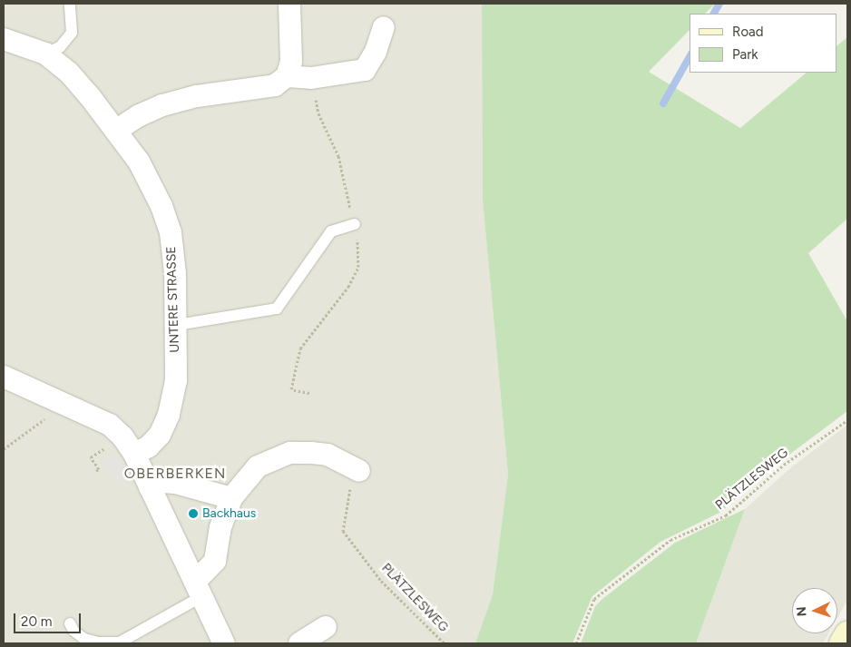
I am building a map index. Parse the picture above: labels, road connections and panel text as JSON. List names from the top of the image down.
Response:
{
  "streets": {
    "street": ["UNTERE STRASSE"],
    "path": ["PLÄTZLESWEG"]
  },
  "districts": ["OBERBERKEN"],
  "places": ["Backhaus"],
  "legend": ["Road", "Park"],
  "scale_bar": "20 m",
  "north": "left"
}
